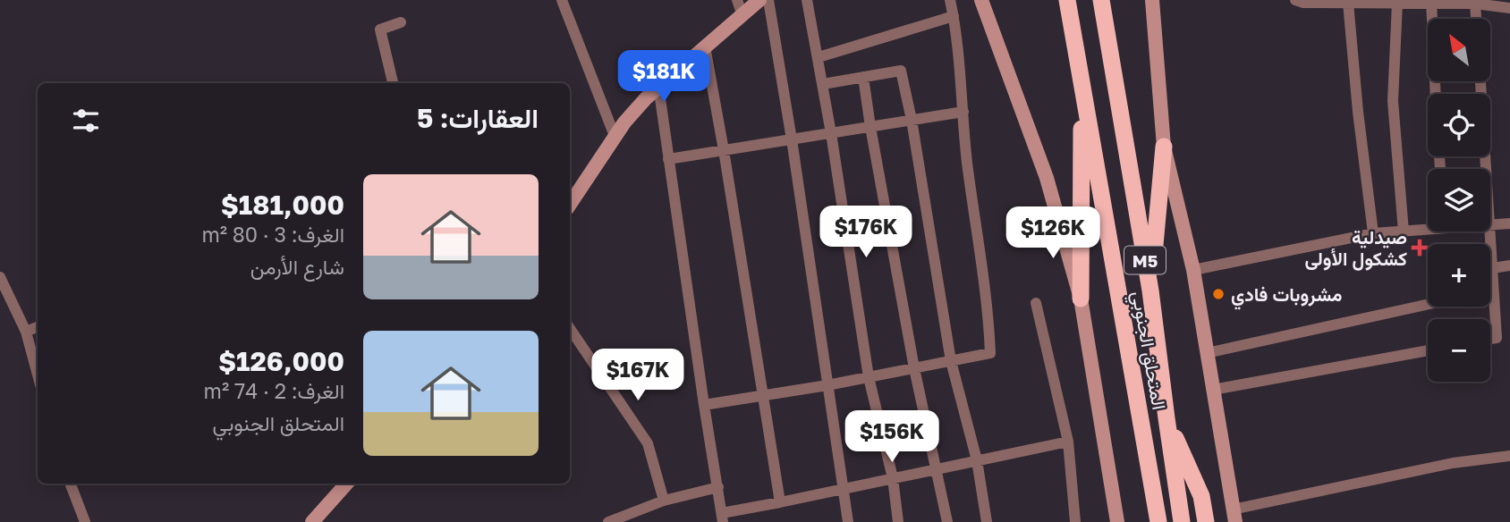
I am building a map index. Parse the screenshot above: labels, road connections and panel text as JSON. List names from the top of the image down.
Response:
{
  "streets": {
    "highway": ["M5", "المتحلق الجنوبي"]
  },
  "places": {
    "health": ["صيدلية كشكول الأولى"],
    "other": ["مشروبات فادي"]
  },
  "north": "top left",
  "page": {
    "map_buttons": ["+", "−"],
    "price": [
      "$181K",
      "$176K",
      "$126K",
      "$167K",
      "$156K"
    ],
    "heading": "العقارات: 5",
    "list": [
      {
        "name": "$181,000",
        "note": "الغرف: 3 · 80 m² · شارع الأرمن"
      },
      {
        "name": "$126,000",
        "note": "الغرف: 2 · 74 m² · المتحلق الجنوبي"
      }
    ]
  }
}
